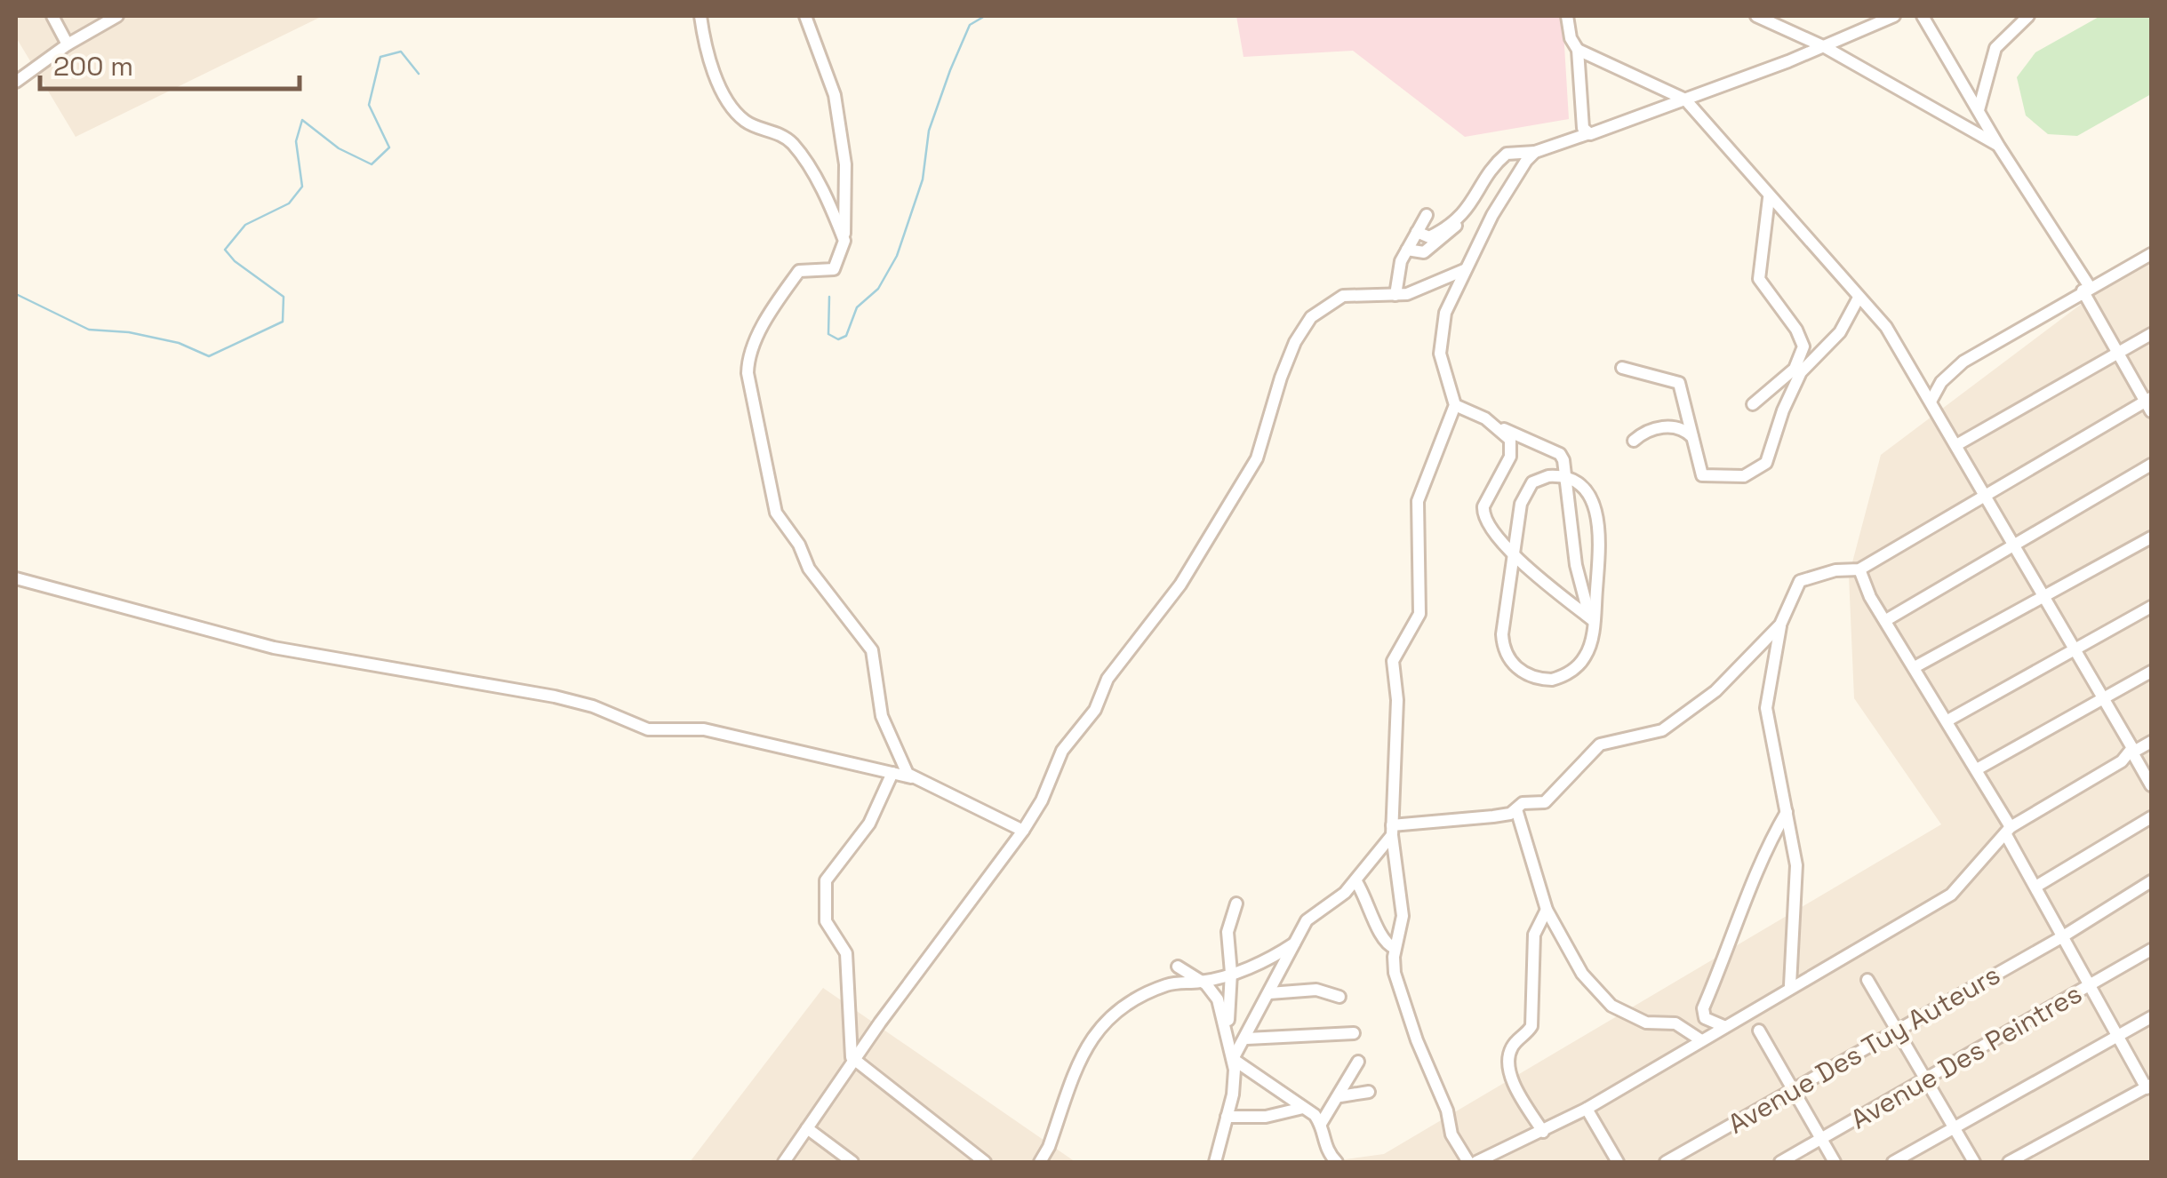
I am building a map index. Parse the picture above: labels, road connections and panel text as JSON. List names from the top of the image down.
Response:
{
  "streets": {
    "street": ["Avenue Des Tuy Auteurs", "Avenue Des Peintres"]
  },
  "scale_bar": "200 m"
}
